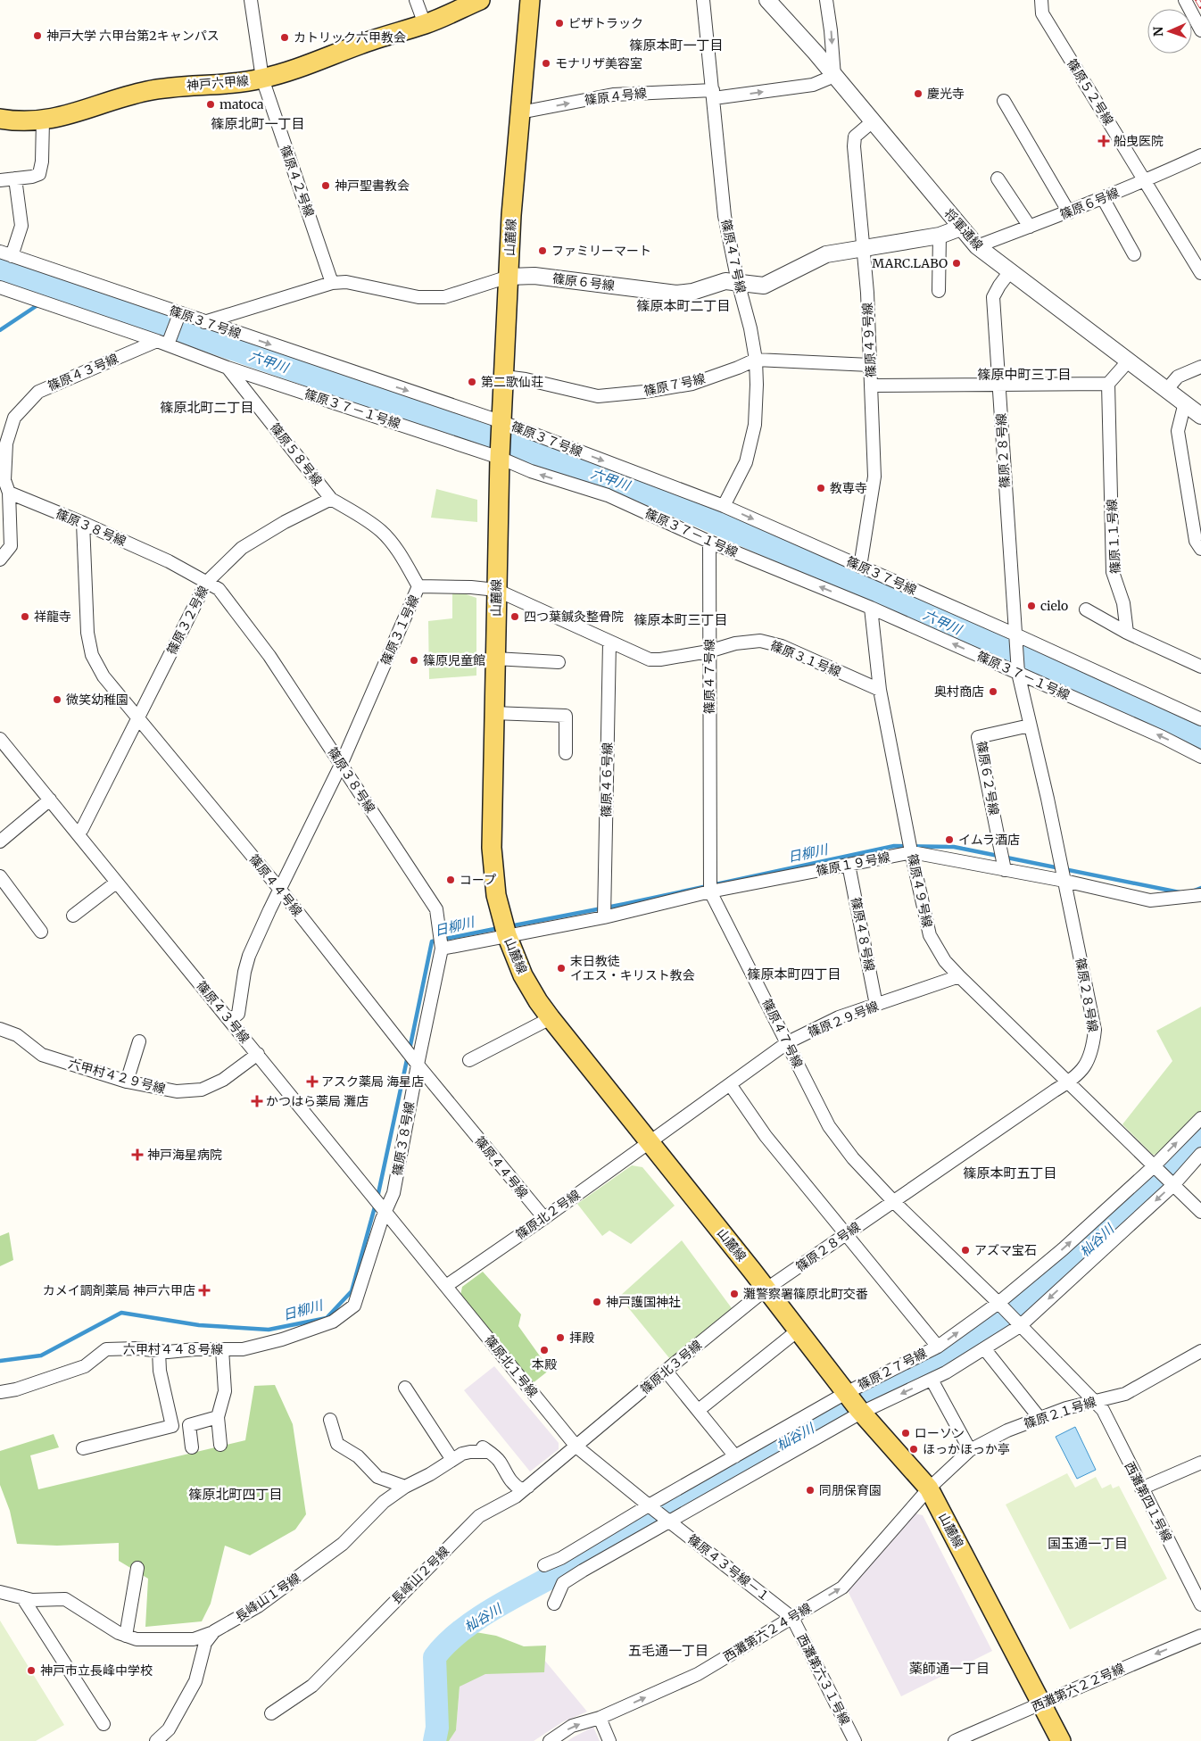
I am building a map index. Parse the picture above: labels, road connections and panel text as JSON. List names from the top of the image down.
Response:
{
  "streets": {
    "main road": ["神戸六甲線", "山麓線"],
    "street": [
      "篠原５２号線",
      "篠原４号線",
      "篠原４２号線",
      "篠原６号線",
      "将軍通線",
      "篠原４７号線",
      "篠原３７号線",
      "篠原４９号線",
      "篠原４３号線",
      "篠原７号線",
      "篠原３７－１号線",
      "篠原２８号線",
      "篠原５８号線",
      "篠原３８号線",
      "篠原１１号線",
      "篠原３２号線",
      "篠原３１号線",
      "篠原６２号線",
      "篠原４６号線",
      "篠原１９号線",
      "篠原４４号線",
      "篠原４８号線",
      "篠原２９号線",
      "六甲村４２９号線",
      "篠原北２号線",
      "六甲村４４８号線",
      "篠原北１号線",
      "篠原北３号線",
      "篠原２７号線",
      "篠原２１号線",
      "西灘第四１号線",
      "篠原４３号線－１",
      "長峰山２号線",
      "長峰山１号線",
      "西灘第六２４号線",
      "西灘第六３１号線",
      "西灘第六２２号線"
    ]
  },
  "crossings": [
    ["神戸六甲線", "篠原４２号線"],
    ["篠原５２号線", "篠原６号線"],
    ["篠原４号線", "将軍通線"],
    ["篠原４号線", "山麓線"],
    ["篠原４号線", "篠原４７号線"],
    ["篠原４２号線", "篠原６号線"],
    ["篠原６号線", "将軍通線"],
    ["篠原６号線", "山麓線"],
    ["篠原６号線", "篠原４７号線"],
    ["篠原６号線", "篠原３７号線"],
    ["篠原６号線", "篠原４９号線"],
    ["将軍通線", "篠原４９号線"],
    ["将軍通線", "篠原２８号線"],
    ["山麓線", "篠原３７号線"],
    ["山麓線", "篠原７号線"],
    ["山麓線", "篠原３７－１号線"],
    ["山麓線", "篠原２８号線"],
    ["山麓線", "篠原３１号線"],
    ["山麓線", "篠原１９号線"],
    ["山麓線", "篠原２９号線"],
    ["山麓線", "篠原北２号線"],
    ["山麓線", "篠原北３号線"],
    ["山麓線", "篠原２７号線"],
    ["山麓線", "篠原２１号線"],
    ["山麓線", "西灘第六２４号線"],
    ["山麓線", "西灘第六２２号線"],
    ["篠原４７号線", "篠原３７号線"],
    ["篠原４７号線", "篠原７号線"],
    ["篠原４７号線", "篠原３７－１号線"],
    ["篠原４７号線", "篠原２８号線"],
    ["篠原４７号線", "篠原３１号線"],
    ["篠原４７号線", "篠原１９号線"],
    ["篠原４７号線", "篠原２９号線"],
    ["篠原４７号線", "篠原２７号線"],
    ["篠原３７号線", "篠原４９号線"],
    ["篠原３７号線", "篠原２８号線"],
    ["篠原４９号線", "篠原７号線"],
    ["篠原４９号線", "篠原３７－１号線"],
    ["篠原４９号線", "篠原２８号線"],
    ["篠原４９号線", "篠原３１号線"],
    ["篠原４９号線", "篠原１９号線"],
    ["篠原４９号線", "篠原２９号線"],
    ["篠原４９号線", "篠原２７号線"],
    ["篠原４３号線", "篠原３７－１号線"],
    ["篠原４３号線", "篠原３８号線"],
    ["篠原４３号線", "篠原３２号線"],
    ["篠原４３号線", "篠原３１号線"],
    ["篠原４３号線", "六甲村４２９号線"],
    ["篠原４３号線", "篠原北２号線"],
    ["篠原４３号線", "六甲村４４８号線"],
    ["篠原４３号線", "篠原北１号線"],
    ["篠原３７－１号線", "篠原２８号線"],
    ["篠原３７－１号線", "篠原５８号線"],
    ["篠原２８号線", "篠原６２号線"],
    ["篠原２８号線", "篠原１９号線"],
    ["篠原２８号線", "篠原北３号線"],
    ["篠原５８号線", "篠原３２号線"],
    ["篠原３８号線", "篠原３２号線"],
    ["篠原３８号線", "篠原３１号線"],
    ["篠原３８号線", "篠原１９号線"],
    ["篠原３８号線", "篠原４４号線"],
    ["篠原３８号線", "六甲村４４８号線"],
    ["篠原３２号線", "篠原４４号線"],
    ["篠原３１号線", "篠原４６号線"],
    ["篠原３１号線", "篠原４４号線"],
    ["篠原６２号線", "篠原１９号線"],
    ["篠原４６号線", "篠原１９号線"],
    ["篠原１９号線", "篠原４８号線"],
    ["篠原４４号線", "篠原北２号線"],
    ["篠原４８号線", "篠原２９号線"],
    ["篠原２９号線", "篠原北２号線"],
    ["篠原北２号線", "篠原北１号線"],
    ["篠原北１号線", "篠原北３号線"],
    ["篠原北１号線", "長峰山２号線"],
    ["篠原北３号線", "長峰山２号線"],
    ["篠原２７号線", "篠原４３号線－１"],
    ["篠原２１号線", "西灘第四１号線"],
    ["篠原２１号線", "西灘第六２４号線"],
    ["篠原４３号線－１", "西灘第六２４号線"],
    ["篠原４３号線－１", "西灘第六３１号線"],
    ["長峰山２号線", "長峰山１号線"],
    ["西灘第六２４号線", "西灘第六３１号線"]
  ],
  "one_way": [
    "篠原４号線",
    "篠原３７号線",
    "篠原３７－１号線",
    "西灘第六２４号線",
    "西灘第六２２号線"
  ],
  "districts": [
    "篠原本町一丁目",
    "篠原北町一丁目",
    "篠原本町二丁目",
    "篠原中町三丁目",
    "篠原北町二丁目",
    "篠原本町三丁目",
    "篠原本町四丁目",
    "篠原本町五丁目",
    "篠原北町四丁目",
    "国玉通一丁目",
    "五毛通一丁目",
    "薬師通一丁目"
  ],
  "water": ["六甲川", "日柳川", "杣谷川"],
  "places": {
    "other": [
      "ピザトラック",
      "神戸大学 六甲台第2キャンパス",
      "カトリック六甲教会",
      "モナリザ美容室",
      "慶光寺",
      "matoca",
      "神戸聖書教会",
      "ファミリーマート",
      "MARC.LABO",
      "第二歌仙荘",
      "教専寺",
      "cielo",
      "祥龍寺",
      "四つ葉鍼灸整骨院",
      "篠原児童館",
      "奥村商店",
      "微笑幼稚園",
      "イムラ酒店",
      "コープ",
      "末日教徒 イエス・キリスト教会",
      "アズマ宝石",
      "灘警察署篠原北町交番",
      "神戸護国神社",
      "拝殿",
      "本殿",
      "ローソン",
      "ほっかほっか亭",
      "同朋保育園",
      "神戸市立長峰中学校"
    ],
    "health": [
      "船曳医院",
      "アスク薬局 海星店",
      "かつはら薬局 灘店",
      "神戸海星病院",
      "カメイ調剤薬局 神戸六甲店"
    ]
  },
  "north": "left"
}
